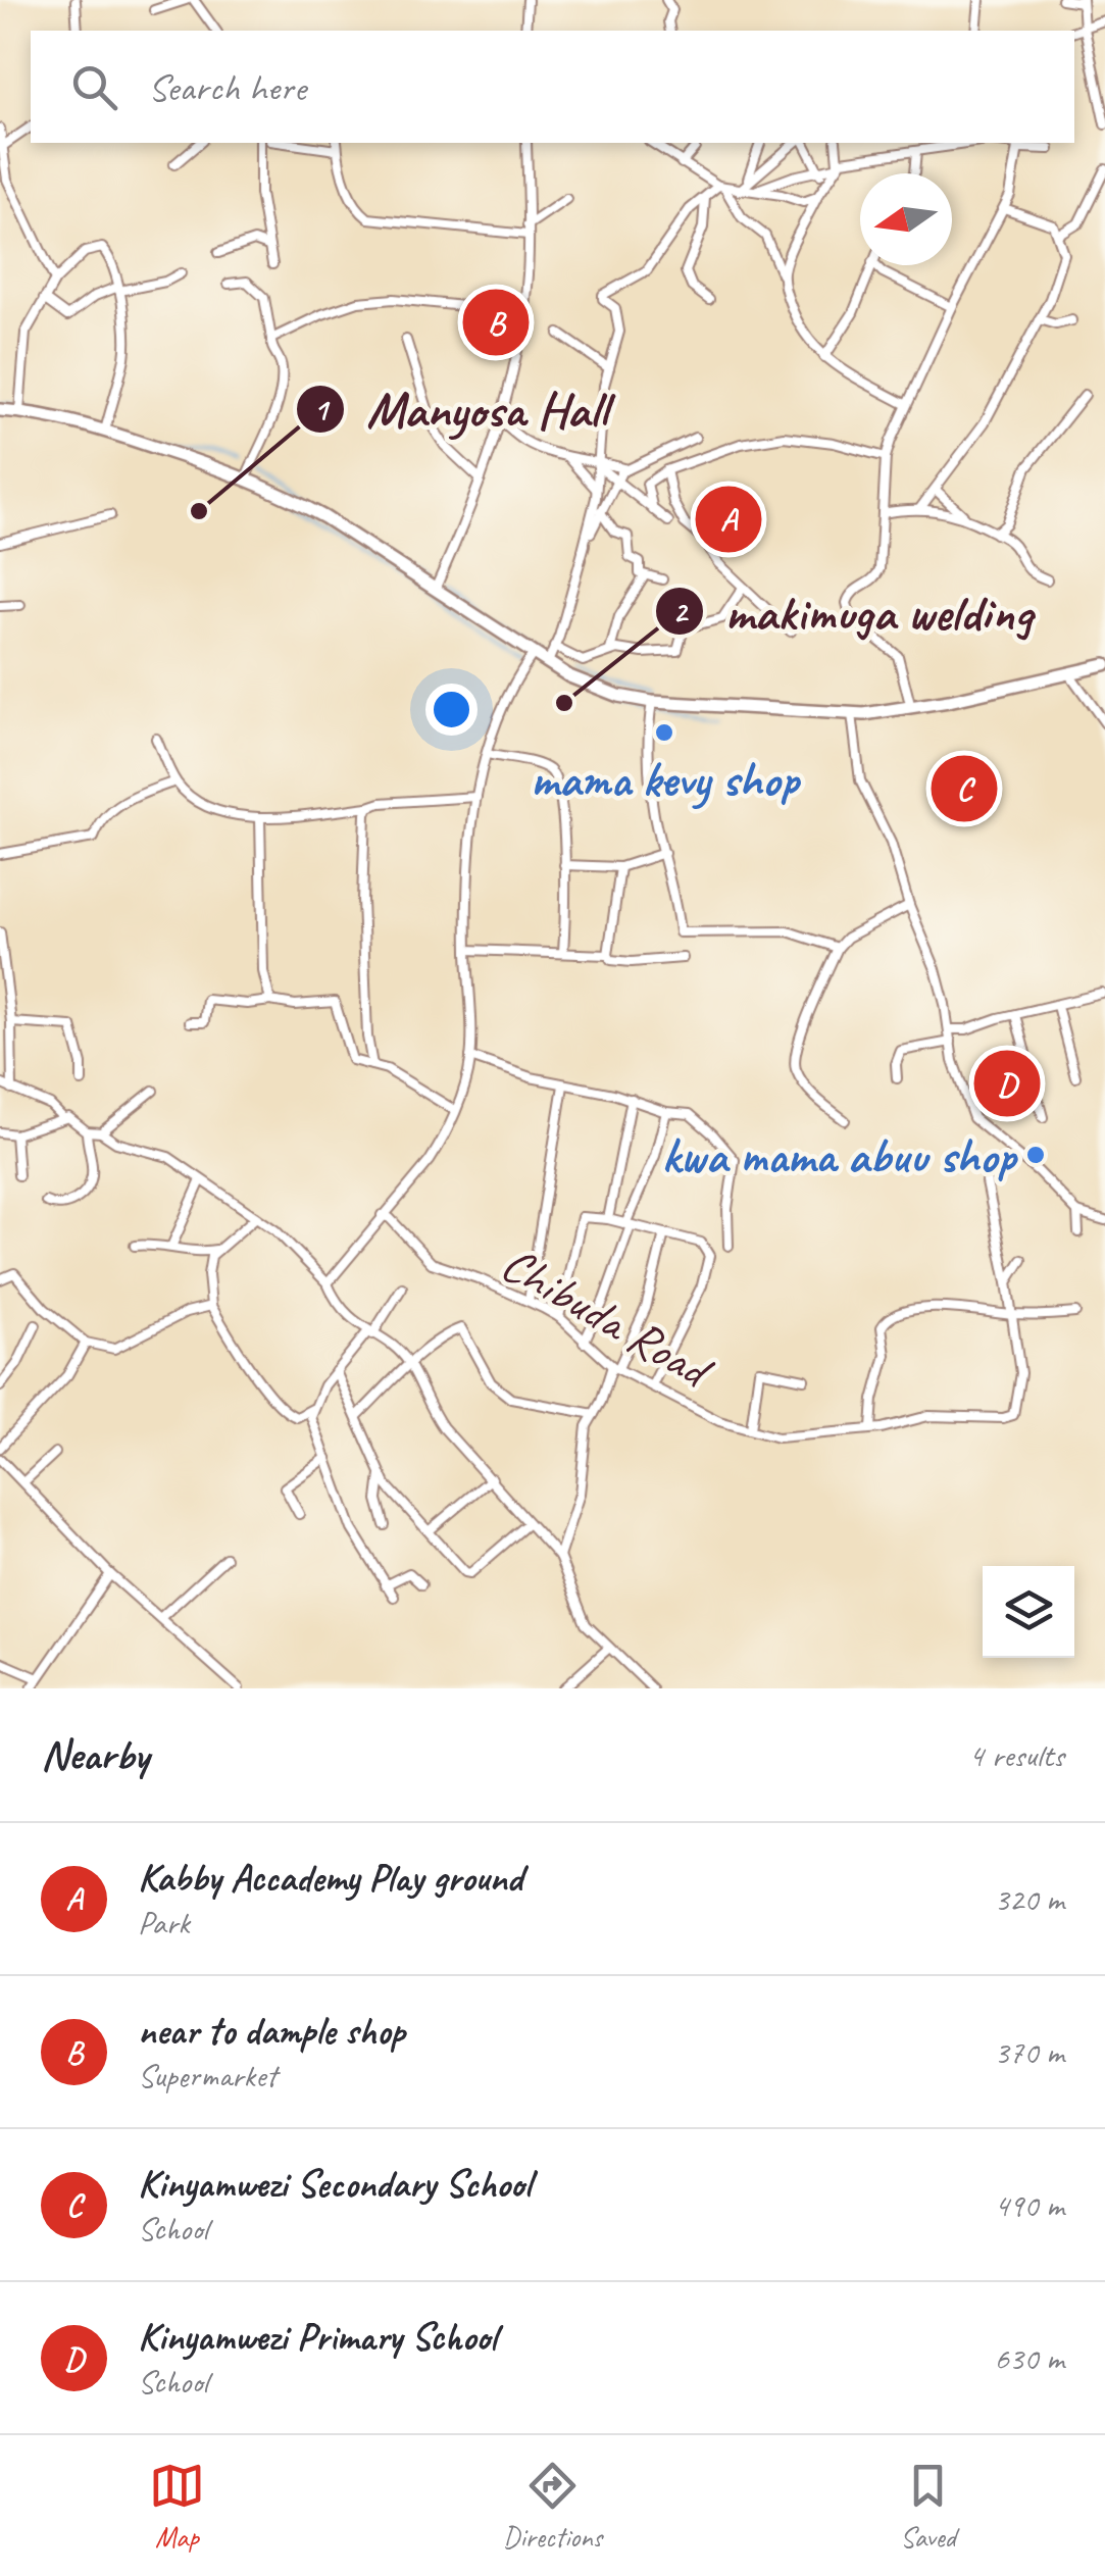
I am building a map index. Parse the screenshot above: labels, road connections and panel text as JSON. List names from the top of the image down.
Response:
{
  "streets": {
    "street": ["Chibuda Road"]
  },
  "places": [
    "Manyosa Hall",
    "makimuga welding",
    "mama kevy shop",
    "kwa mama abuu shop"
  ],
  "north": "left",
  "page": {
    "search": "Search here",
    "pins": [
      "B",
      "A",
      "C",
      "D"
    ],
    "heading": ["Nearby", "4 results"],
    "list": [
      {
        "mark": "A",
        "name": "Kabby Accademy Play ground",
        "note": "Park",
        "value": "320 m"
      },
      {
        "mark": "B",
        "name": "near to dample shop",
        "note": "Supermarket",
        "value": "370 m"
      },
      {
        "mark": "C",
        "name": "Kinyamwezi Secondary School",
        "note": "School",
        "value": "490 m"
      },
      {
        "mark": "D",
        "name": "Kinyamwezi Primary School",
        "note": "School",
        "value": "630 m"
      }
    ],
    "nav": ["Map", "Directions", "Saved"]
  }
}
